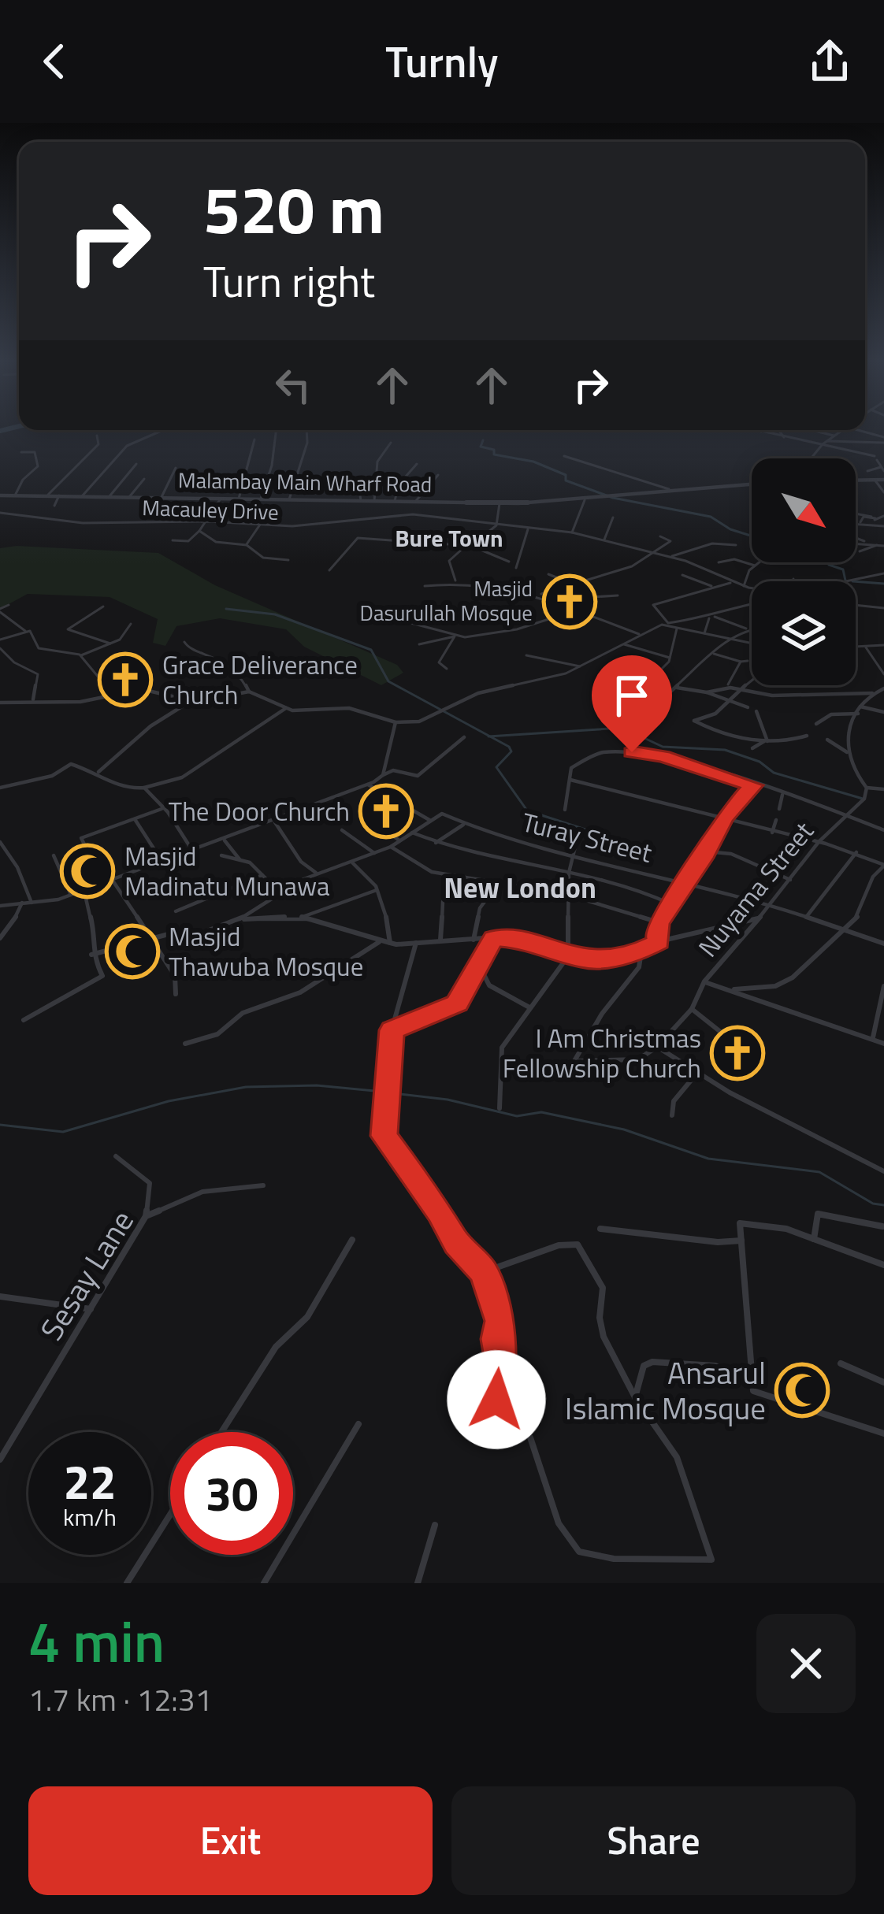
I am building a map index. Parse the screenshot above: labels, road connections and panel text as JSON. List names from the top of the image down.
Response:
{
  "streets": {
    "street": [
      "Malambay Main Wharf Road",
      "Macauley Drive",
      "Turay Street",
      "Nuyama Street",
      "Sesay Lane"
    ]
  },
  "crossings": [
    ["Turay Street", "Nuyama Street"]
  ],
  "districts": ["Bure Town", "New London"],
  "places": {
    "church": [
      "Masjid Dasurullah Mosque",
      "Grace Deliverance Church",
      "The Door Church",
      "I Am Christmas Fellowship Church"
    ],
    "mosque": ["Masjid Madinatu Munawa", "Masjid Thawuba Mosque", "Ansarul Islamic Mosque"]
  },
  "north": "bottom right",
  "page": {
    "header": "Turnly",
    "turn": ["520 m", "Turn right"],
    "speed": "22 km/h",
    "limit": "30",
    "heading": ["4 min", "1.7 km · 12:31"],
    "buttons": ["Exit", "Share"]
  }
}
